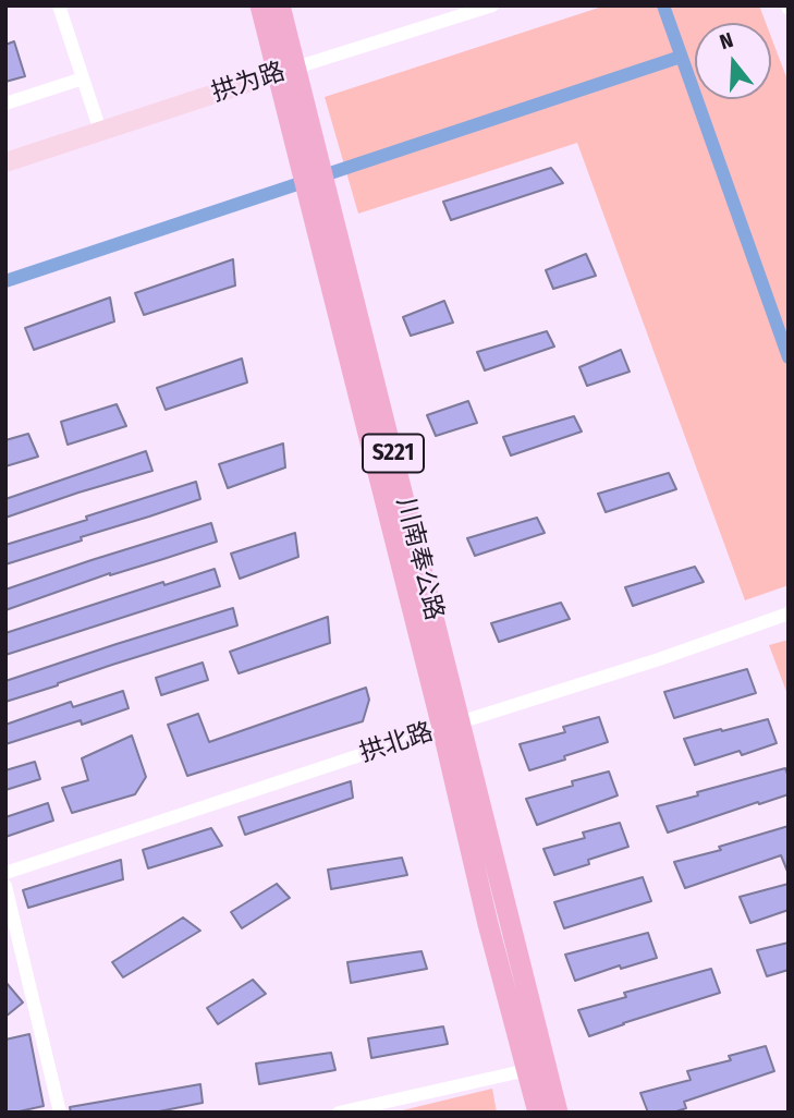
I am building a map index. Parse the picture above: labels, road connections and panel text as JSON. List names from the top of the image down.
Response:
{
  "streets": {
    "main road": ["拱为路", "S221", "川南奉公路"],
    "street": ["拱北路"]
  },
  "crossings": [
    ["拱为路", "川南奉公路"],
    ["川南奉公路", "拱北路"]
  ],
  "north": "top"
}
